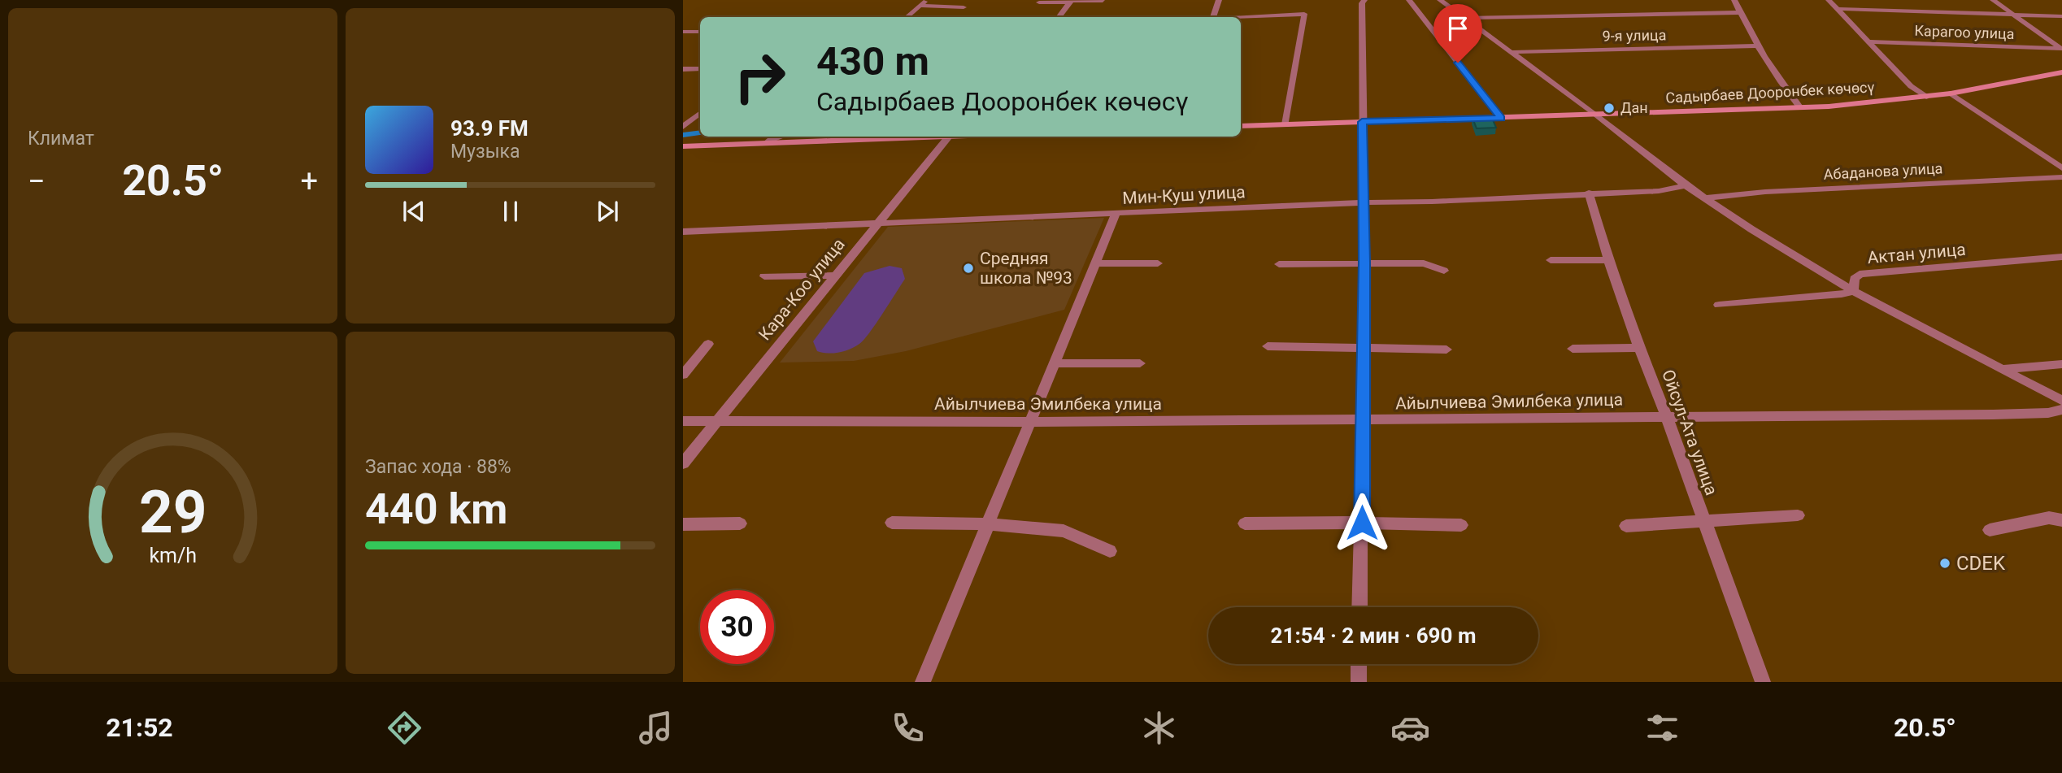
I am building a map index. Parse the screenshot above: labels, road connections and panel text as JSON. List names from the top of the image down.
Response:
{
  "streets": {
    "main road": ["Садырбаев Дооронбек көчөсү"],
    "street": [
      "Карагоо улица",
      "9-я улица",
      "Абаданова улица",
      "Мин-Куш улица",
      "Актан улица",
      "Кара-Коо улица",
      "Айылчиева Эмилбека улица",
      "Ойсул-Ата улица"
    ]
  },
  "crossings": [
    ["Мин-Куш улица", "Кара-Коо улица"],
    ["Мин-Куш улица", "Ойсул-Ата улица"],
    ["Кара-Коо улица", "Айылчиева Эмилбека улица"],
    ["Айылчиева Эмилбека улица", "Ойсул-Ата улица"]
  ],
  "places": ["Дан", "Средняя школа №93", "CDEK"],
  "page": {
    "tile": [
      "Климат",
      ["Запас хода · 88%", "440 km"]
    ],
    "turn": ["430 m", "Садырбаев Дооронбек көчөсү"],
    "song": ["93.9 FM", "Музыка"],
    "heat": ["−", "20.5°", "+"],
    "limit": "30",
    "trip": "21:54 · 2 мин · 690 m",
    "tabs": ["21:52", "20.5°"],
    "gauge": ["29", "km/h"]
  }
}
